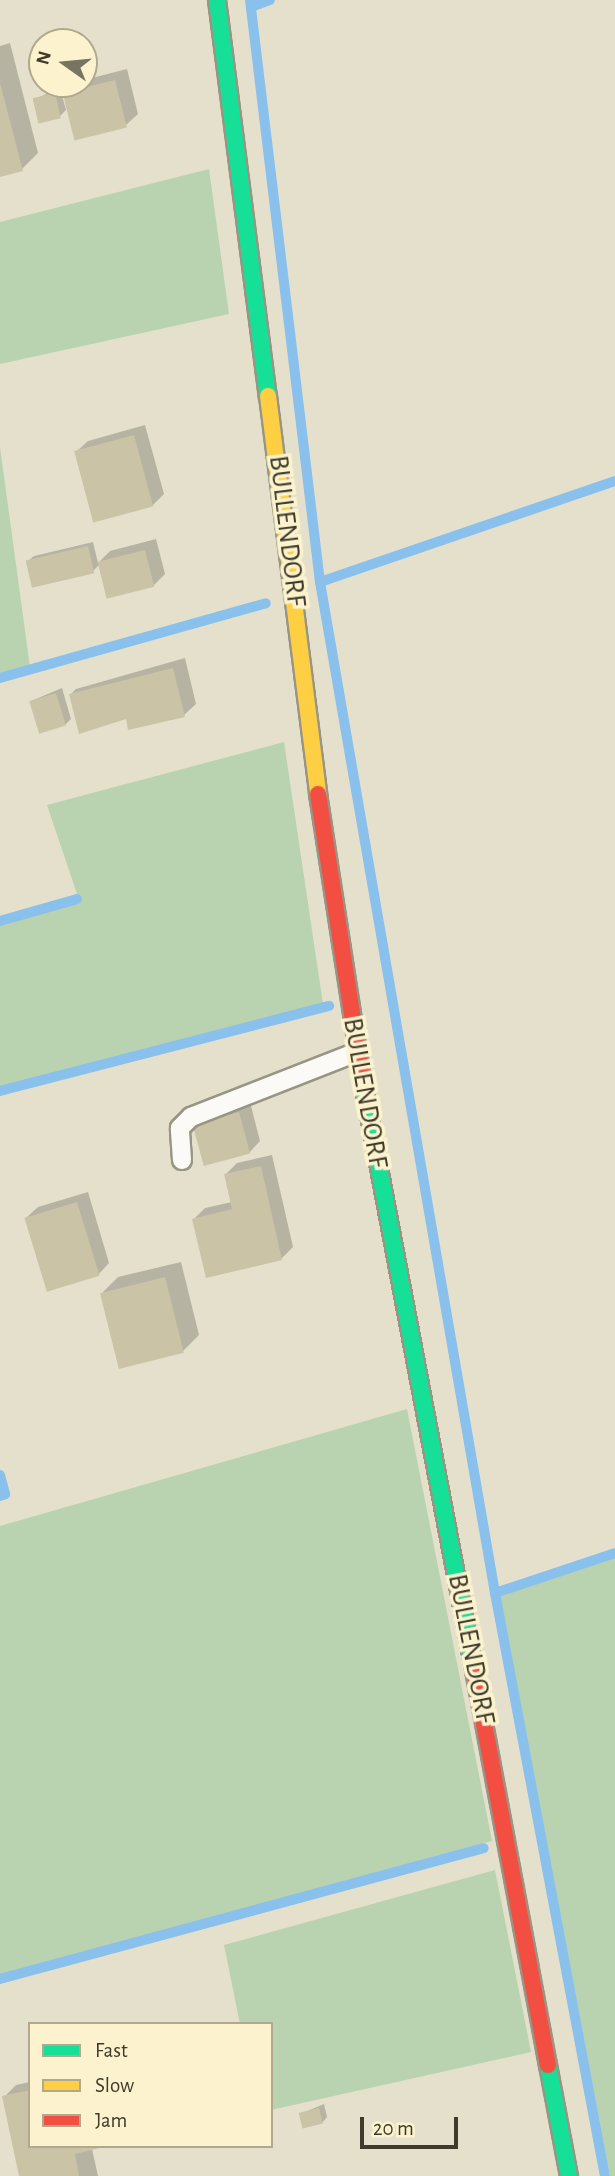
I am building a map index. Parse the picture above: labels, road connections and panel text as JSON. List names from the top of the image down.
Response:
{
  "streets": {
    "main road": ["BULLENDORF"]
  },
  "legend": ["Fast", "Slow", "Jam"],
  "scale_bar": "20 m",
  "north": "left"
}
